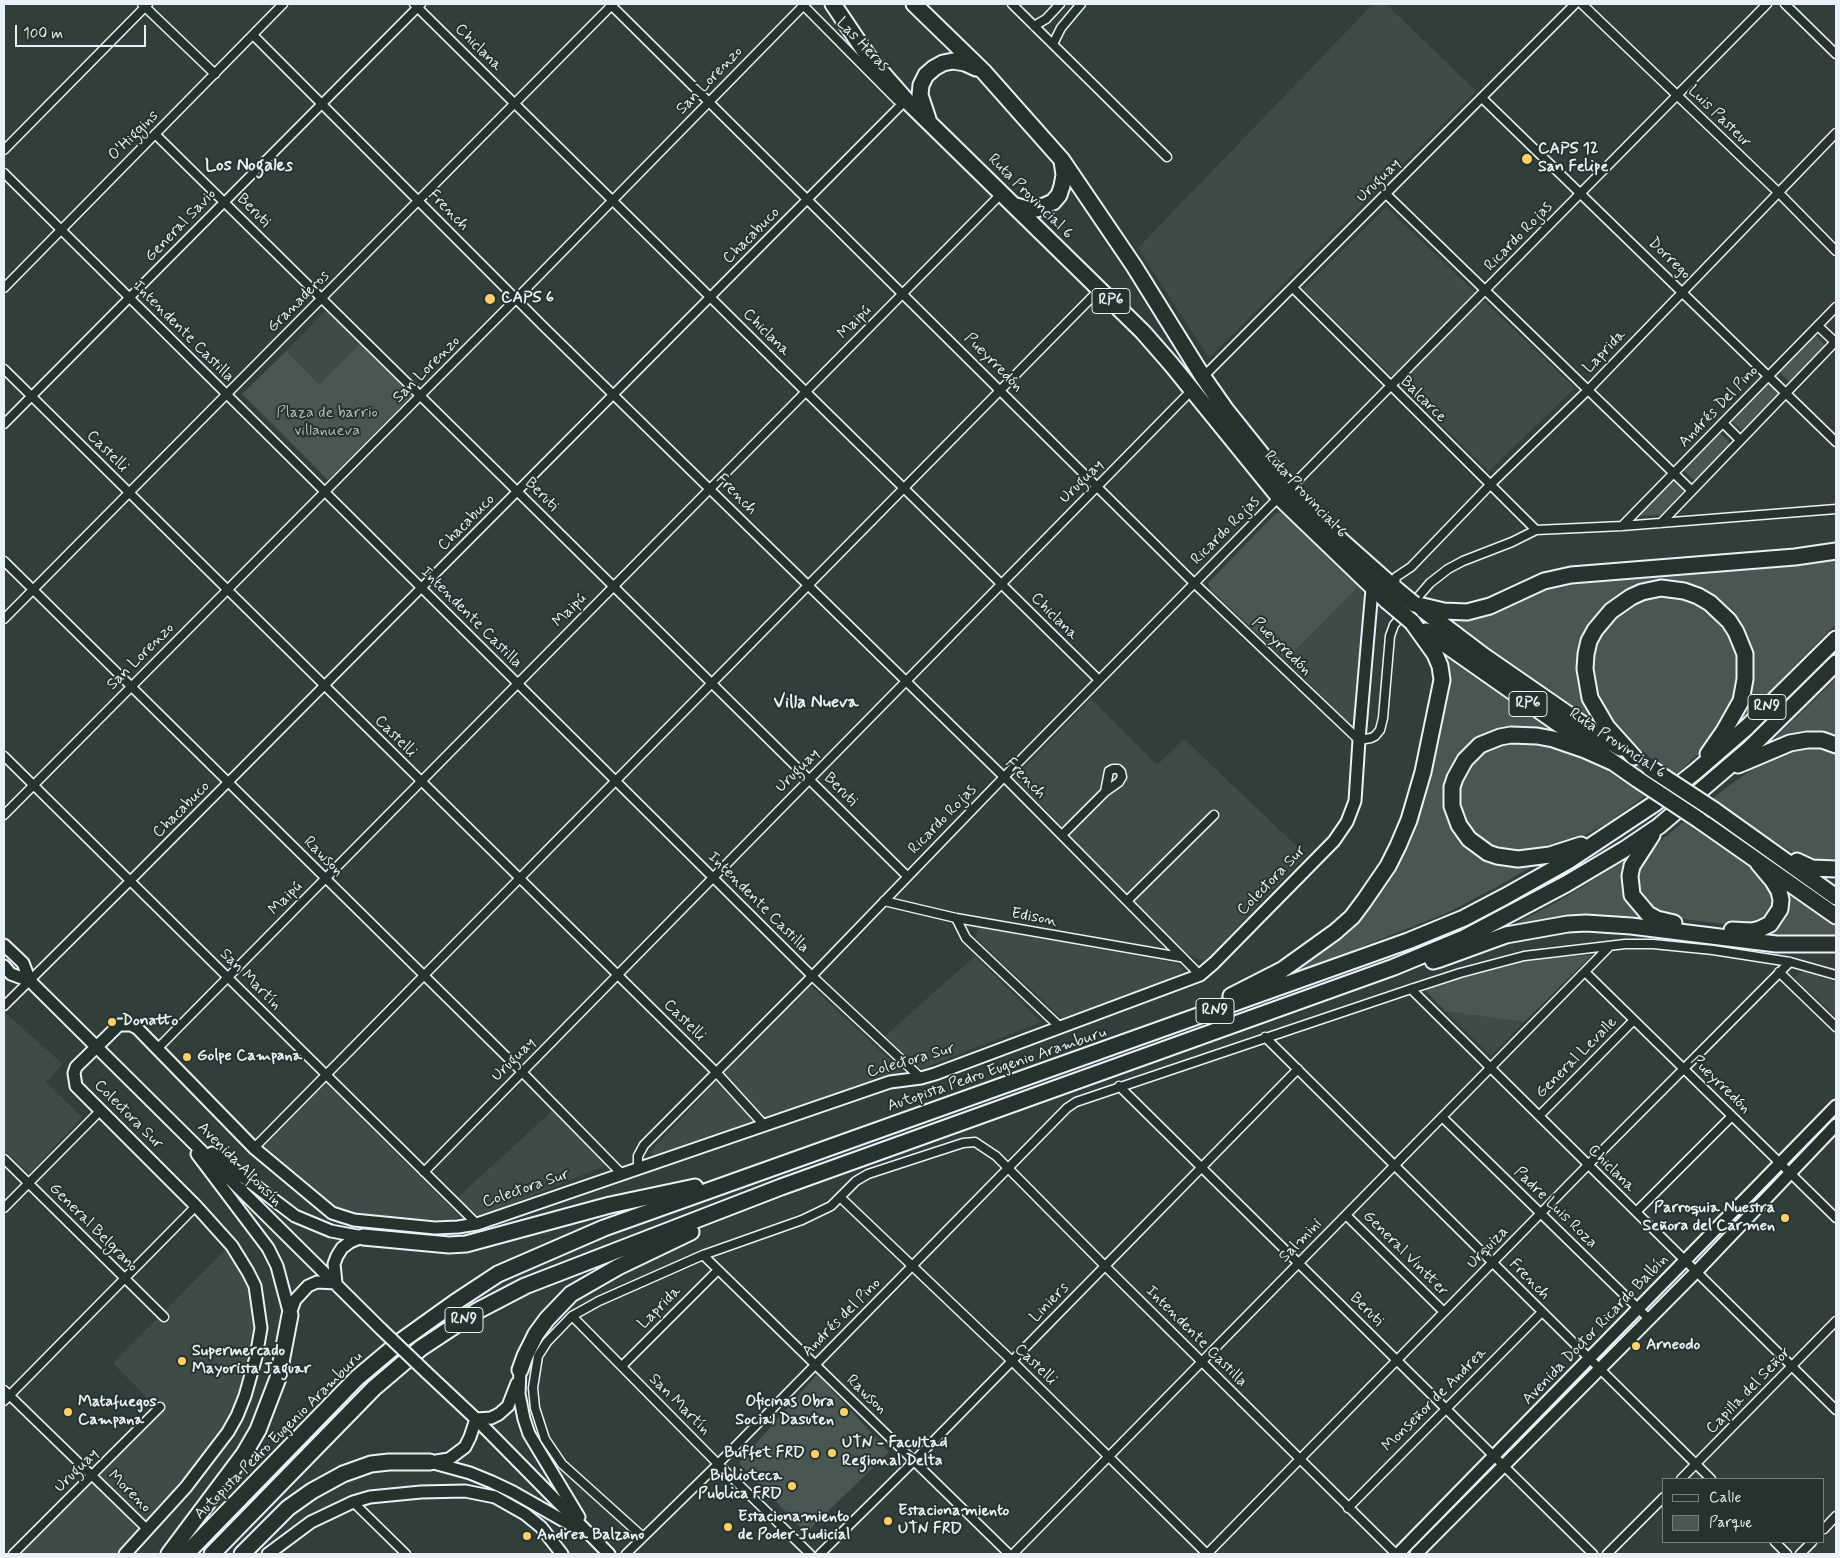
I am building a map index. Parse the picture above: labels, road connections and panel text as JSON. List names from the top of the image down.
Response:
{
  "streets": {
    "highway": [
      "Ruta Provincial 6",
      "RP6",
      "RN9",
      "Autopista Pedro Eugenio Aramburu"
    ],
    "main road": ["Colectora Sur", "Avenida Alfonsín", "Avenida Doctor Ricardo Balbín"],
    "street": [
      "Las Heras",
      "Chiclana",
      "San Lorenzo",
      "Luis Pasteur",
      "O'Higgins",
      "Uruguay",
      "Beruti",
      "French",
      "General Savio",
      "Chacabuco",
      "Ricardo Rojas",
      "Dorrego",
      "Granaderos",
      "Maipú",
      "Intendente Castilla",
      "Laprida",
      "Pueyrredón",
      "Balcarce",
      "Andrés Del Pino",
      "Castelli",
      "Rawson",
      "Edison",
      "San Martín",
      "General Levalle",
      "Padre Luis Roza",
      "General Belgrano",
      "Salmini",
      "Urquiza",
      "General Vintter",
      "Liniers",
      "Andrés del Pino",
      "Capilla del Señor",
      "Monseñor de Andrea",
      "Moreno"
    ]
  },
  "crossings": [
    ["Las Heras", "San Lorenzo"],
    ["Las Heras", "Ruta Provincial 6"],
    ["Las Heras", "Chacabuco"],
    ["Chiclana", "San Lorenzo"],
    ["Chiclana", "Uruguay"],
    ["Chiclana", "General Savio"],
    ["Chiclana", "Chacabuco"],
    ["Chiclana", "Ricardo Rojas"],
    ["Chiclana", "Granaderos"],
    ["Chiclana", "Maipú"],
    ["Chiclana", "General Levalle"],
    ["Chiclana", "Salmini"],
    ["Chiclana", "Urquiza"],
    ["Chiclana", "Andrés del Pino"],
    ["Chiclana", "Avenida Doctor Ricardo Balbín"],
    ["Chiclana", "Capilla del Señor"],
    ["San Lorenzo", "Beruti"],
    ["San Lorenzo", "French"],
    ["San Lorenzo", "Intendente Castilla"],
    ["San Lorenzo", "Pueyrredón"],
    ["San Lorenzo", "Castelli"],
    ["San Lorenzo", "Rawson"],
    ["San Lorenzo", "San Martín"],
    ["Luis Pasteur", "Ricardo Rojas"],
    ["Luis Pasteur", "Laprida"],
    ["O'Higgins", "Beruti"],
    ["O'Higgins", "French"],
    ["O'Higgins", "Intendente Castilla"],
    ["Uruguay", "Ruta Provincial 6"],
    ["Uruguay", "Beruti"],
    ["Uruguay", "French"],
    ["Uruguay", "Dorrego"],
    ["Uruguay", "Intendente Castilla"],
    ["Uruguay", "Pueyrredón"],
    ["Uruguay", "Balcarce"],
    ["Uruguay", "Castelli"],
    ["Uruguay", "Rawson"],
    ["Uruguay", "San Martín"],
    ["Uruguay", "Moreno"],
    ["Ruta Provincial 6", "Chacabuco"],
    ["Ruta Provincial 6", "Ricardo Rojas"],
    ["Ruta Provincial 6", "Maipú"],
    ["Ruta Provincial 6", "Laprida"],
    ["Ruta Provincial 6", "Colectora Sur"],
    ["Beruti", "General Savio"],
    ["Beruti", "Chacabuco"],
    ["Beruti", "Ricardo Rojas"],
    ["Beruti", "Granaderos"],
    ["Beruti", "Maipú"],
    ["Beruti", "Salmini"],
    ["Beruti", "Urquiza"],
    ["Beruti", "Liniers"],
    ["Beruti", "Andrés del Pino"],
    ["Beruti", "Avenida Doctor Ricardo Balbín"],
    ["Beruti", "Monseñor de Andrea"],
    ["French", "General Savio"],
    ["French", "Chacabuco"],
    ["French", "Ricardo Rojas"],
    ["French", "Granaderos"],
    ["French", "Maipú"],
    ["French", "Colectora Sur"],
    ["French", "Edison"],
    ["French", "Salmini"],
    ["French", "Urquiza"],
    ["French", "Liniers"],
    ["French", "Andrés del Pino"],
    ["French", "Avenida Doctor Ricardo Balbín"],
    ["French", "Capilla del Señor"],
    ["French", "Monseñor de Andrea"],
    ["General Savio", "Intendente Castilla"],
    ["General Savio", "Castelli"],
    ["Chacabuco", "Intendente Castilla"],
    ["Chacabuco", "Pueyrredón"],
    ["Chacabuco", "Castelli"],
    ["Chacabuco", "Rawson"],
    ["Chacabuco", "San Martín"],
    ["Chacabuco", "Avenida Alfonsín"],
    ["Ricardo Rojas", "Dorrego"],
    ["Ricardo Rojas", "Intendente Castilla"],
    ["Ricardo Rojas", "Pueyrredón"],
    ["Ricardo Rojas", "Balcarce"],
    ["Ricardo Rojas", "Castelli"],
    ["Ricardo Rojas", "Colectora Sur"],
    ["Ricardo Rojas", "Edison"],
    ["Dorrego", "Laprida"],
    ["Dorrego", "Andrés Del Pino"],
    ["Granaderos", "Intendente Castilla"],
    ["Granaderos", "Pueyrredón"],
    ["Granaderos", "Castelli"],
    ["Granaderos", "Rawson"],
    ["Maipú", "Intendente Castilla"],
    ["Maipú", "Pueyrredón"],
    ["Maipú", "Castelli"],
    ["Maipú", "Rawson"],
    ["Maipú", "Colectora Sur"],
    ["Maipú", "San Martín"],
    ["Intendente Castilla", "Castelli"],
    ["Intendente Castilla", "Colectora Sur"],
    ["Intendente Castilla", "Salmini"],
    ["Intendente Castilla", "Urquiza"],
    ["Intendente Castilla", "Liniers"],
    ["Intendente Castilla", "Andrés del Pino"],
    ["Intendente Castilla", "Avenida Doctor Ricardo Balbín"],
    ["Intendente Castilla", "Monseñor de Andrea"],
    ["Laprida", "Balcarce"],
    ["Laprida", "Rawson"],
    ["Laprida", "San Martín"],
    ["Pueyrredón", "Colectora Sur"],
    ["Pueyrredón", "General Levalle"],
    ["Pueyrredón", "Salmini"],
    ["Pueyrredón", "Urquiza"],
    ["Pueyrredón", "Avenida Doctor Ricardo Balbín"],
    ["Castelli", "Colectora Sur"],
    ["Castelli", "Salmini"],
    ["Castelli", "Urquiza"],
    ["Castelli", "Liniers"],
    ["Castelli", "Andrés del Pino"],
    ["Rawson", "Colectora Sur"],
    ["Rawson", "Liniers"],
    ["Rawson", "Andrés del Pino"],
    ["Colectora Sur", "San Martín"],
    ["Colectora Sur", "Avenida Alfonsín"],
    ["Colectora Sur", "Moreno"],
    ["San Martín", "Andrés del Pino"],
    ["Padre Luis Roza", "Salmini"],
    ["Padre Luis Roza", "Urquiza"],
    ["Padre Luis Roza", "Avenida Doctor Ricardo Balbín"],
    ["Salmini", "General Vintter"],
    ["Salmini", "Andrés del Pino"],
    ["Urquiza", "General Vintter"],
    ["Urquiza", "Andrés del Pino"]
  ],
  "districts": ["Los Nogales", "Villa Nueva"],
  "parks": ["Plaza de barrio villanueva"],
  "places": [
    "CAPS 12 San Felipe",
    "CAPS 6",
    "Donatto",
    "Golpe Campana",
    "Parroquia Nuestra Señora del Carmen",
    "Arneodo",
    "Supermercado Mayorista Jaguar",
    "Matafuegos Campana",
    "Oficinas Obra Social Dasuten",
    "UTN - Facultad Regional Delta",
    "Buffet FRD",
    "Biblioteca Publica FRD",
    "Estacionamiento UTN FRD",
    "Estacionamiento de Poder Judicial",
    "Andrea Balzano"
  ],
  "legend": ["Calle", "Parque"],
  "scale_bar": "100 m"
}
